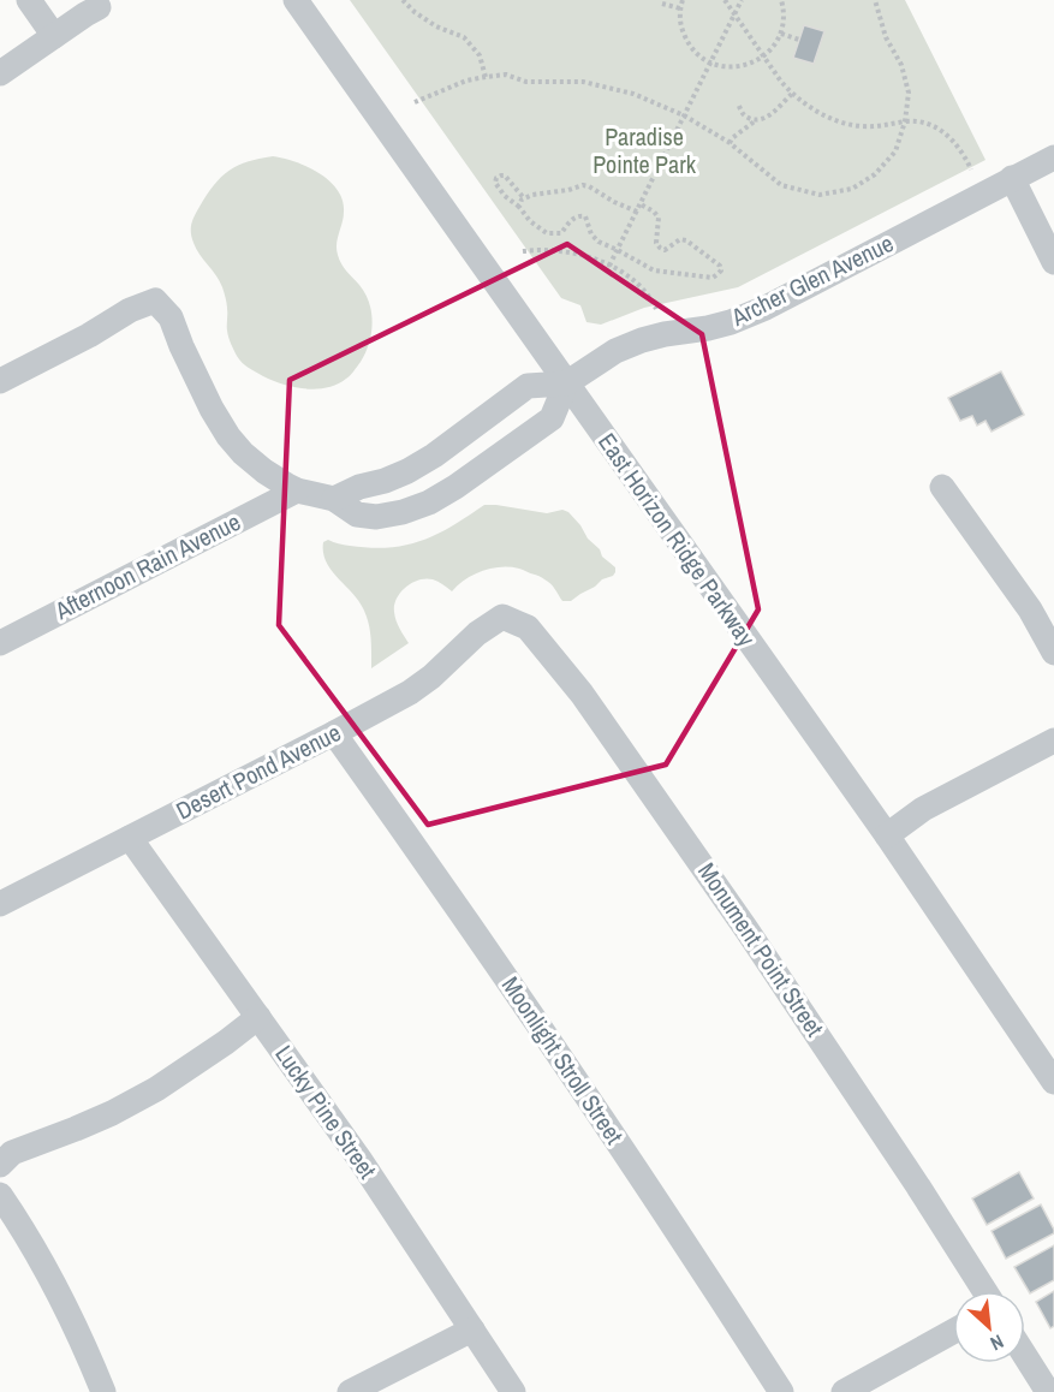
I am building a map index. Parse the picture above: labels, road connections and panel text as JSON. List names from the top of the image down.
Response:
{
  "streets": {
    "street": [
      "Archer Glen Avenue",
      "East Horizon Ridge Parkway",
      "Afternoon Rain Avenue",
      "Desert Pond Avenue",
      "Monument Point Street",
      "Moonlight Stroll Street",
      "Lucky Pine Street"
    ]
  },
  "crossings": [
    ["Archer Glen Avenue", "East Horizon Ridge Parkway"],
    ["Desert Pond Avenue", "Monument Point Street"],
    ["Desert Pond Avenue", "Moonlight Stroll Street"],
    ["Desert Pond Avenue", "Lucky Pine Street"]
  ],
  "parks": ["Paradise Pointe Park"],
  "north": "bottom right"
}
